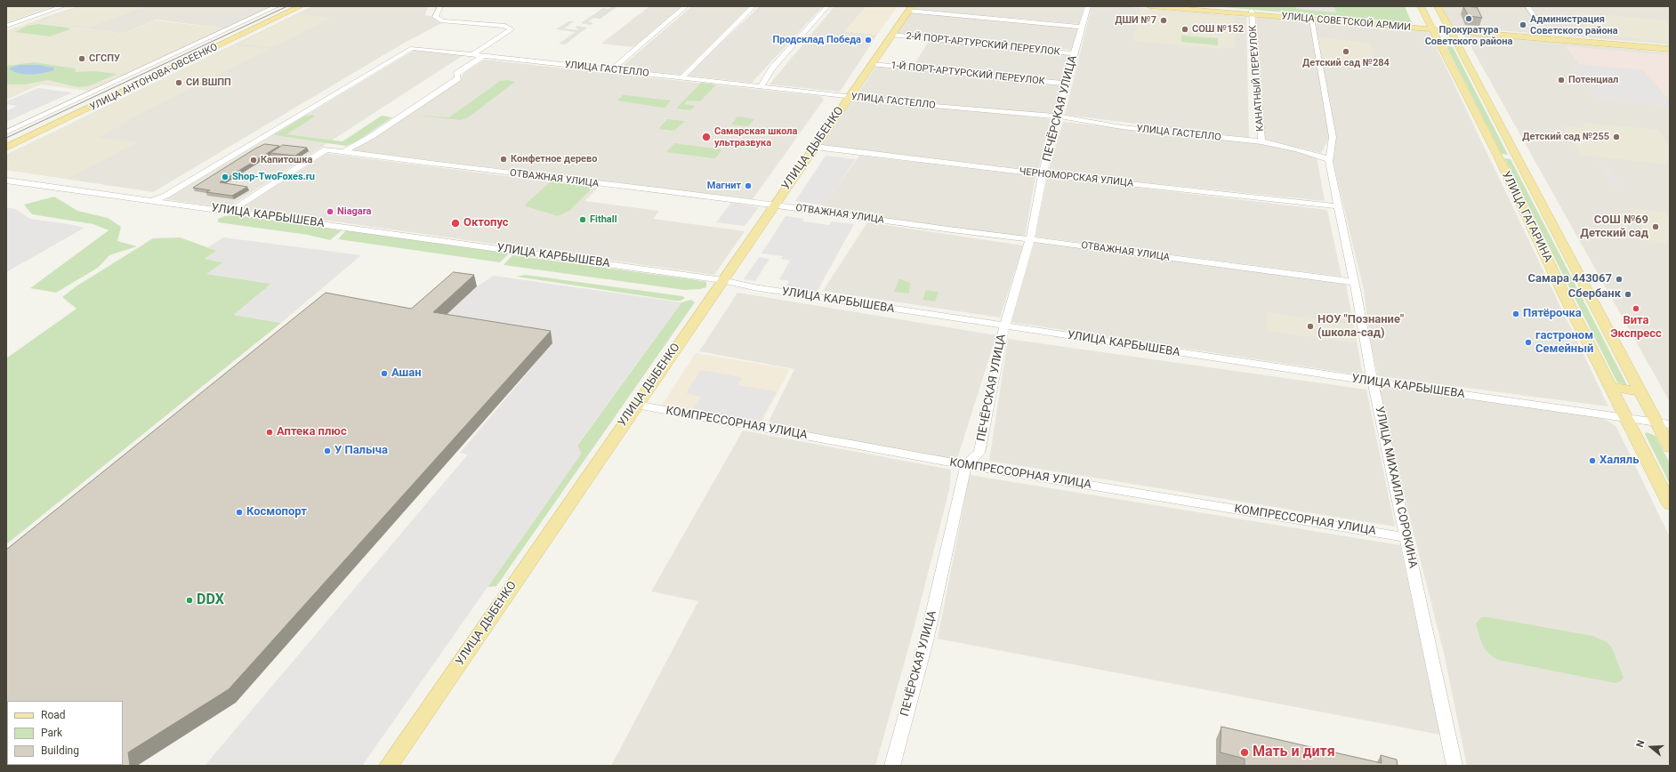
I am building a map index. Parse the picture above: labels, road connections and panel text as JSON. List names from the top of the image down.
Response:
{
  "streets": {
    "main road": [
      "УЛИЦА СОВЕТСКОЙ АРМИИ",
      "УЛИЦА АНТОНОВА-ОВСЕЕНКО",
      "УЛИЦА ДЫБЕНКО",
      "УЛИЦА ГАГАРИНА"
    ],
    "street": [
      "2-Й ПОРТ-АРТУРСКИЙ ПЕРЕУЛОК",
      "УЛИЦА ГАСТЕЛЛО",
      "1-Й ПОРТ-АРТУРСКИЙ ПЕРЕУЛОК",
      "КАНАТНЫЙ ПЕРЕУЛОК",
      "ПЕЧЁРСКАЯ УЛИЦА",
      "ЧЕРНОМОРСКАЯ УЛИЦА",
      "ОТВАЖНАЯ УЛИЦА",
      "УЛИЦА КАРБЫШЕВА",
      "КОМПРЕССОРНАЯ УЛИЦА",
      "УЛИЦА МИХАИЛА СОРОКИНА"
    ]
  },
  "crossings": [
    ["УЛИЦА СОВЕТСКОЙ АРМИИ", "КАНАТНЫЙ ПЕРЕУЛОК"],
    ["УЛИЦА СОВЕТСКОЙ АРМИИ", "УЛИЦА ГАГАРИНА"],
    ["УЛИЦА СОВЕТСКОЙ АРМИИ", "УЛИЦА МИХАИЛА СОРОКИНА"],
    ["2-Й ПОРТ-АРТУРСКИЙ ПЕРЕУЛОК", "ПЕЧЁРСКАЯ УЛИЦА"],
    ["2-Й ПОРТ-АРТУРСКИЙ ПЕРЕУЛОК", "УЛИЦА ДЫБЕНКО"],
    ["УЛИЦА ГАСТЕЛЛО", "КАНАТНЫЙ ПЕРЕУЛОК"],
    ["УЛИЦА ГАСТЕЛЛО", "ПЕЧЁРСКАЯ УЛИЦА"],
    ["УЛИЦА ГАСТЕЛЛО", "УЛИЦА ДЫБЕНКО"],
    ["УЛИЦА ГАСТЕЛЛО", "УЛИЦА КАРБЫШЕВА"],
    ["УЛИЦА ГАСТЕЛЛО", "УЛИЦА МИХАИЛА СОРОКИНА"],
    ["1-Й ПОРТ-АРТУРСКИЙ ПЕРЕУЛОК", "ПЕЧЁРСКАЯ УЛИЦА"],
    ["1-Й ПОРТ-АРТУРСКИЙ ПЕРЕУЛОК", "УЛИЦА ДЫБЕНКО"],
    ["ПЕЧЁРСКАЯ УЛИЦА", "ЧЕРНОМОРСКАЯ УЛИЦА"],
    ["ПЕЧЁРСКАЯ УЛИЦА", "ОТВАЖНАЯ УЛИЦА"],
    ["ПЕЧЁРСКАЯ УЛИЦА", "УЛИЦА КАРБЫШЕВА"],
    ["ПЕЧЁРСКАЯ УЛИЦА", "КОМПРЕССОРНАЯ УЛИЦА"],
    ["УЛИЦА ДЫБЕНКО", "ЧЕРНОМОРСКАЯ УЛИЦА"],
    ["УЛИЦА ДЫБЕНКО", "ОТВАЖНАЯ УЛИЦА"],
    ["УЛИЦА ДЫБЕНКО", "УЛИЦА КАРБЫШЕВА"],
    ["УЛИЦА ДЫБЕНКО", "КОМПРЕССОРНАЯ УЛИЦА"],
    ["ЧЕРНОМОРСКАЯ УЛИЦА", "УЛИЦА МИХАИЛА СОРОКИНА"],
    ["ОТВАЖНАЯ УЛИЦА", "УЛИЦА КАРБЫШЕВА"],
    ["ОТВАЖНАЯ УЛИЦА", "УЛИЦА МИХАИЛА СОРОКИНА"],
    ["УЛИЦА КАРБЫШЕВА", "УЛИЦА ГАГАРИНА"],
    ["УЛИЦА КАРБЫШЕВА", "УЛИЦА МИХАИЛА СОРОКИНА"],
    ["КОМПРЕССОРНАЯ УЛИЦА", "УЛИЦА МИХАИЛА СОРОКИНА"]
  ],
  "places": [
    "Прокуратура Советского района",
    "ДШИ №7",
    "Администрация Советского района",
    "СОШ №152",
    "Продсклад Победа",
    "Детский сад №284",
    "СГСПУ",
    "Потенциал",
    "СИ ВШПП",
    "Самарская школа ультразвука",
    "Детский сад №255",
    "Конфетное дерево",
    "Капитошка",
    "Shop-TwoFoxes.ru",
    "Магнит",
    "Niagara",
    "Fithall",
    "Октопус",
    "СОШ №69 Детский сад",
    "Самара 443067",
    "Сбербанк",
    "Вита Экспресс",
    "Пятёрочка",
    "НОУ \"Познание\" (школа-сад)",
    "гастроном Семейный",
    "Ашан",
    "Аптека плюс",
    "У Палыча",
    "Халяль",
    "Космопорт",
    "DDX",
    "Мать и дитя"
  ],
  "legend": ["Road", "Park", "Building"],
  "north": "left"
}
